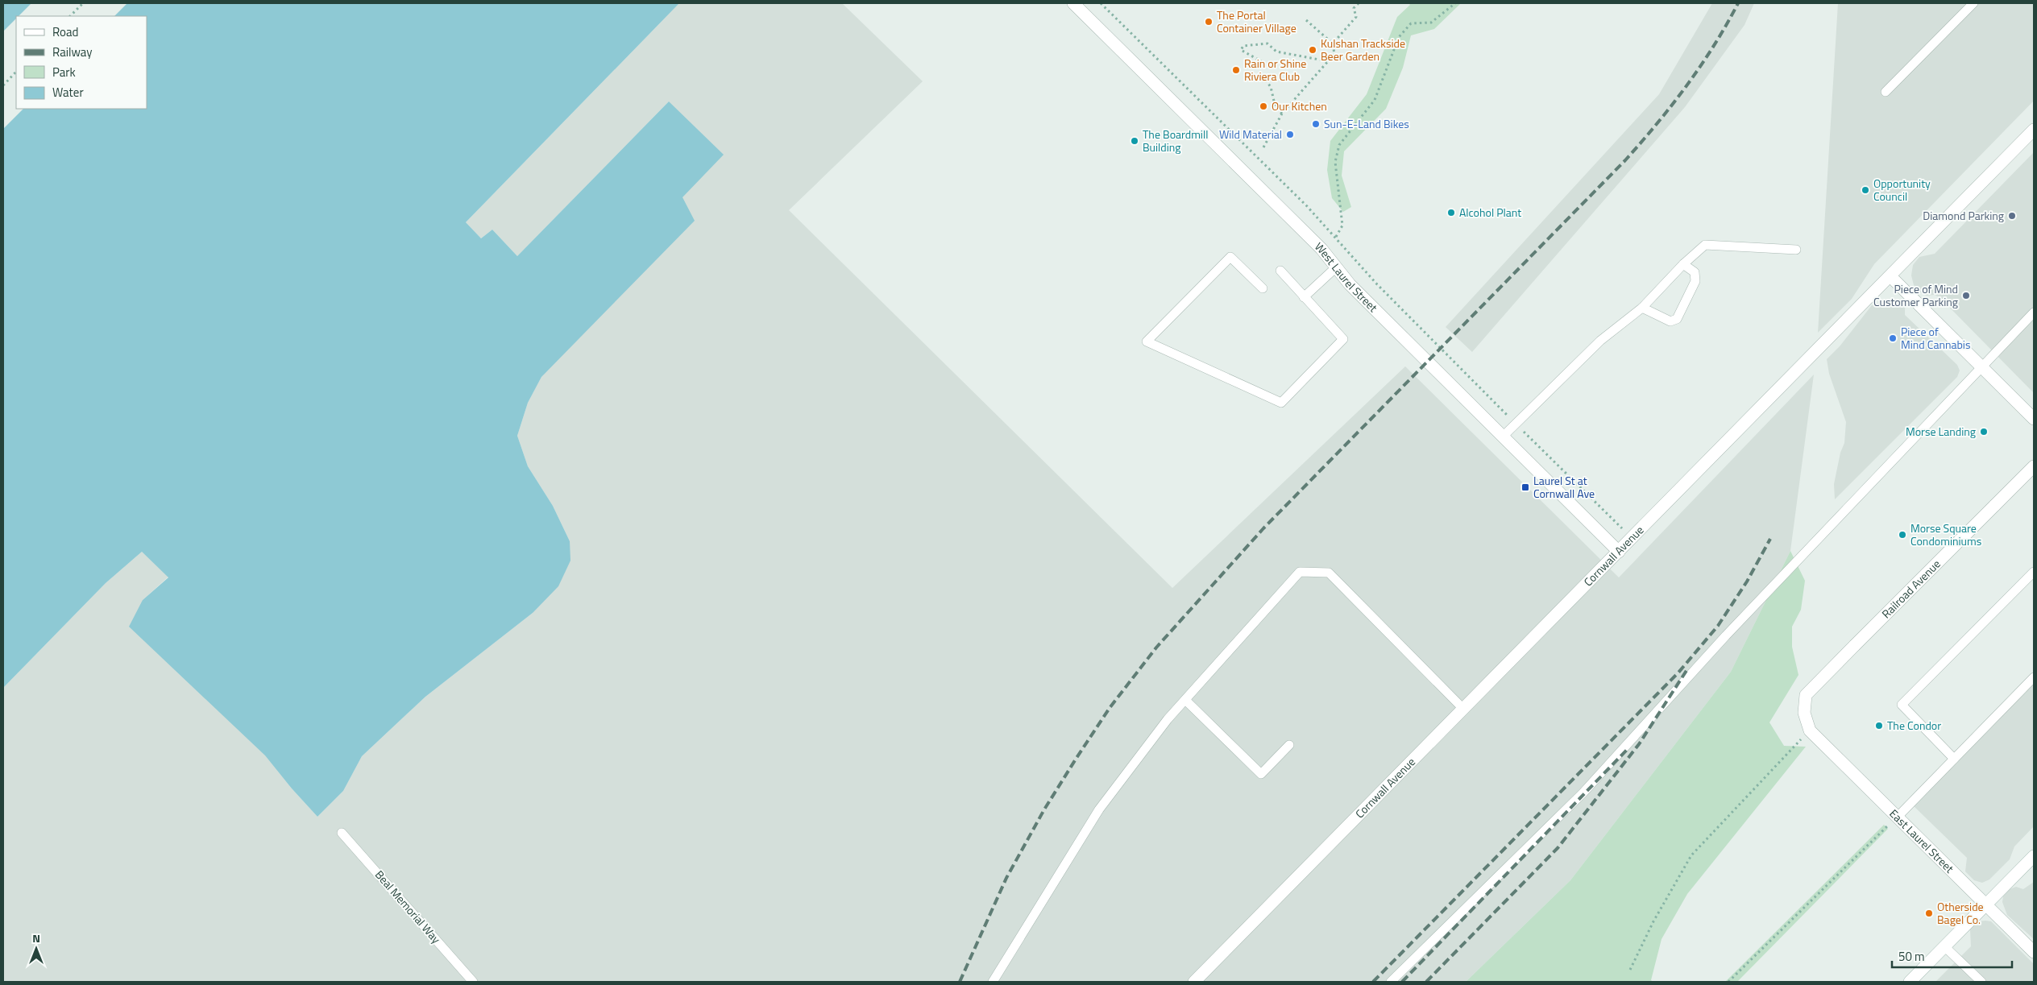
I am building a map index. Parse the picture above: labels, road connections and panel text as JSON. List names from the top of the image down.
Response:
{
  "streets": {
    "street": [
      "West Laurel Street",
      "Cornwall Avenue",
      "Railroad Avenue",
      "East Laurel Street"
    ],
    "lane": ["Beal Memorial Way"]
  },
  "crossings": [
    ["West Laurel Street", "Cornwall Avenue"],
    ["Railroad Avenue", "East Laurel Street"]
  ],
  "places": {
    "other": [
      "The Portal Container Village",
      "Kulshan Trackside Beer Garden",
      "Rain or Shine Riviera Club",
      "Our Kitchen",
      "Sun-E-Land Bikes",
      "Wild Material",
      "The Boardmill Building",
      "Opportunity Council",
      "Alcohol Plant",
      "Diamond Parking",
      "Piece of Mind Customer Parking",
      "Piece of Mind Cannabis",
      "Morse Landing",
      "Morse Square Condominiums",
      "The Condor",
      "Otherside Bagel Co."
    ],
    "transit": ["Laurel St at Cornwall Ave"]
  },
  "legend": [
    "Road",
    "Railway",
    "Park",
    "Water"
  ],
  "scale_bar": "50 m",
  "north": "top"
}
